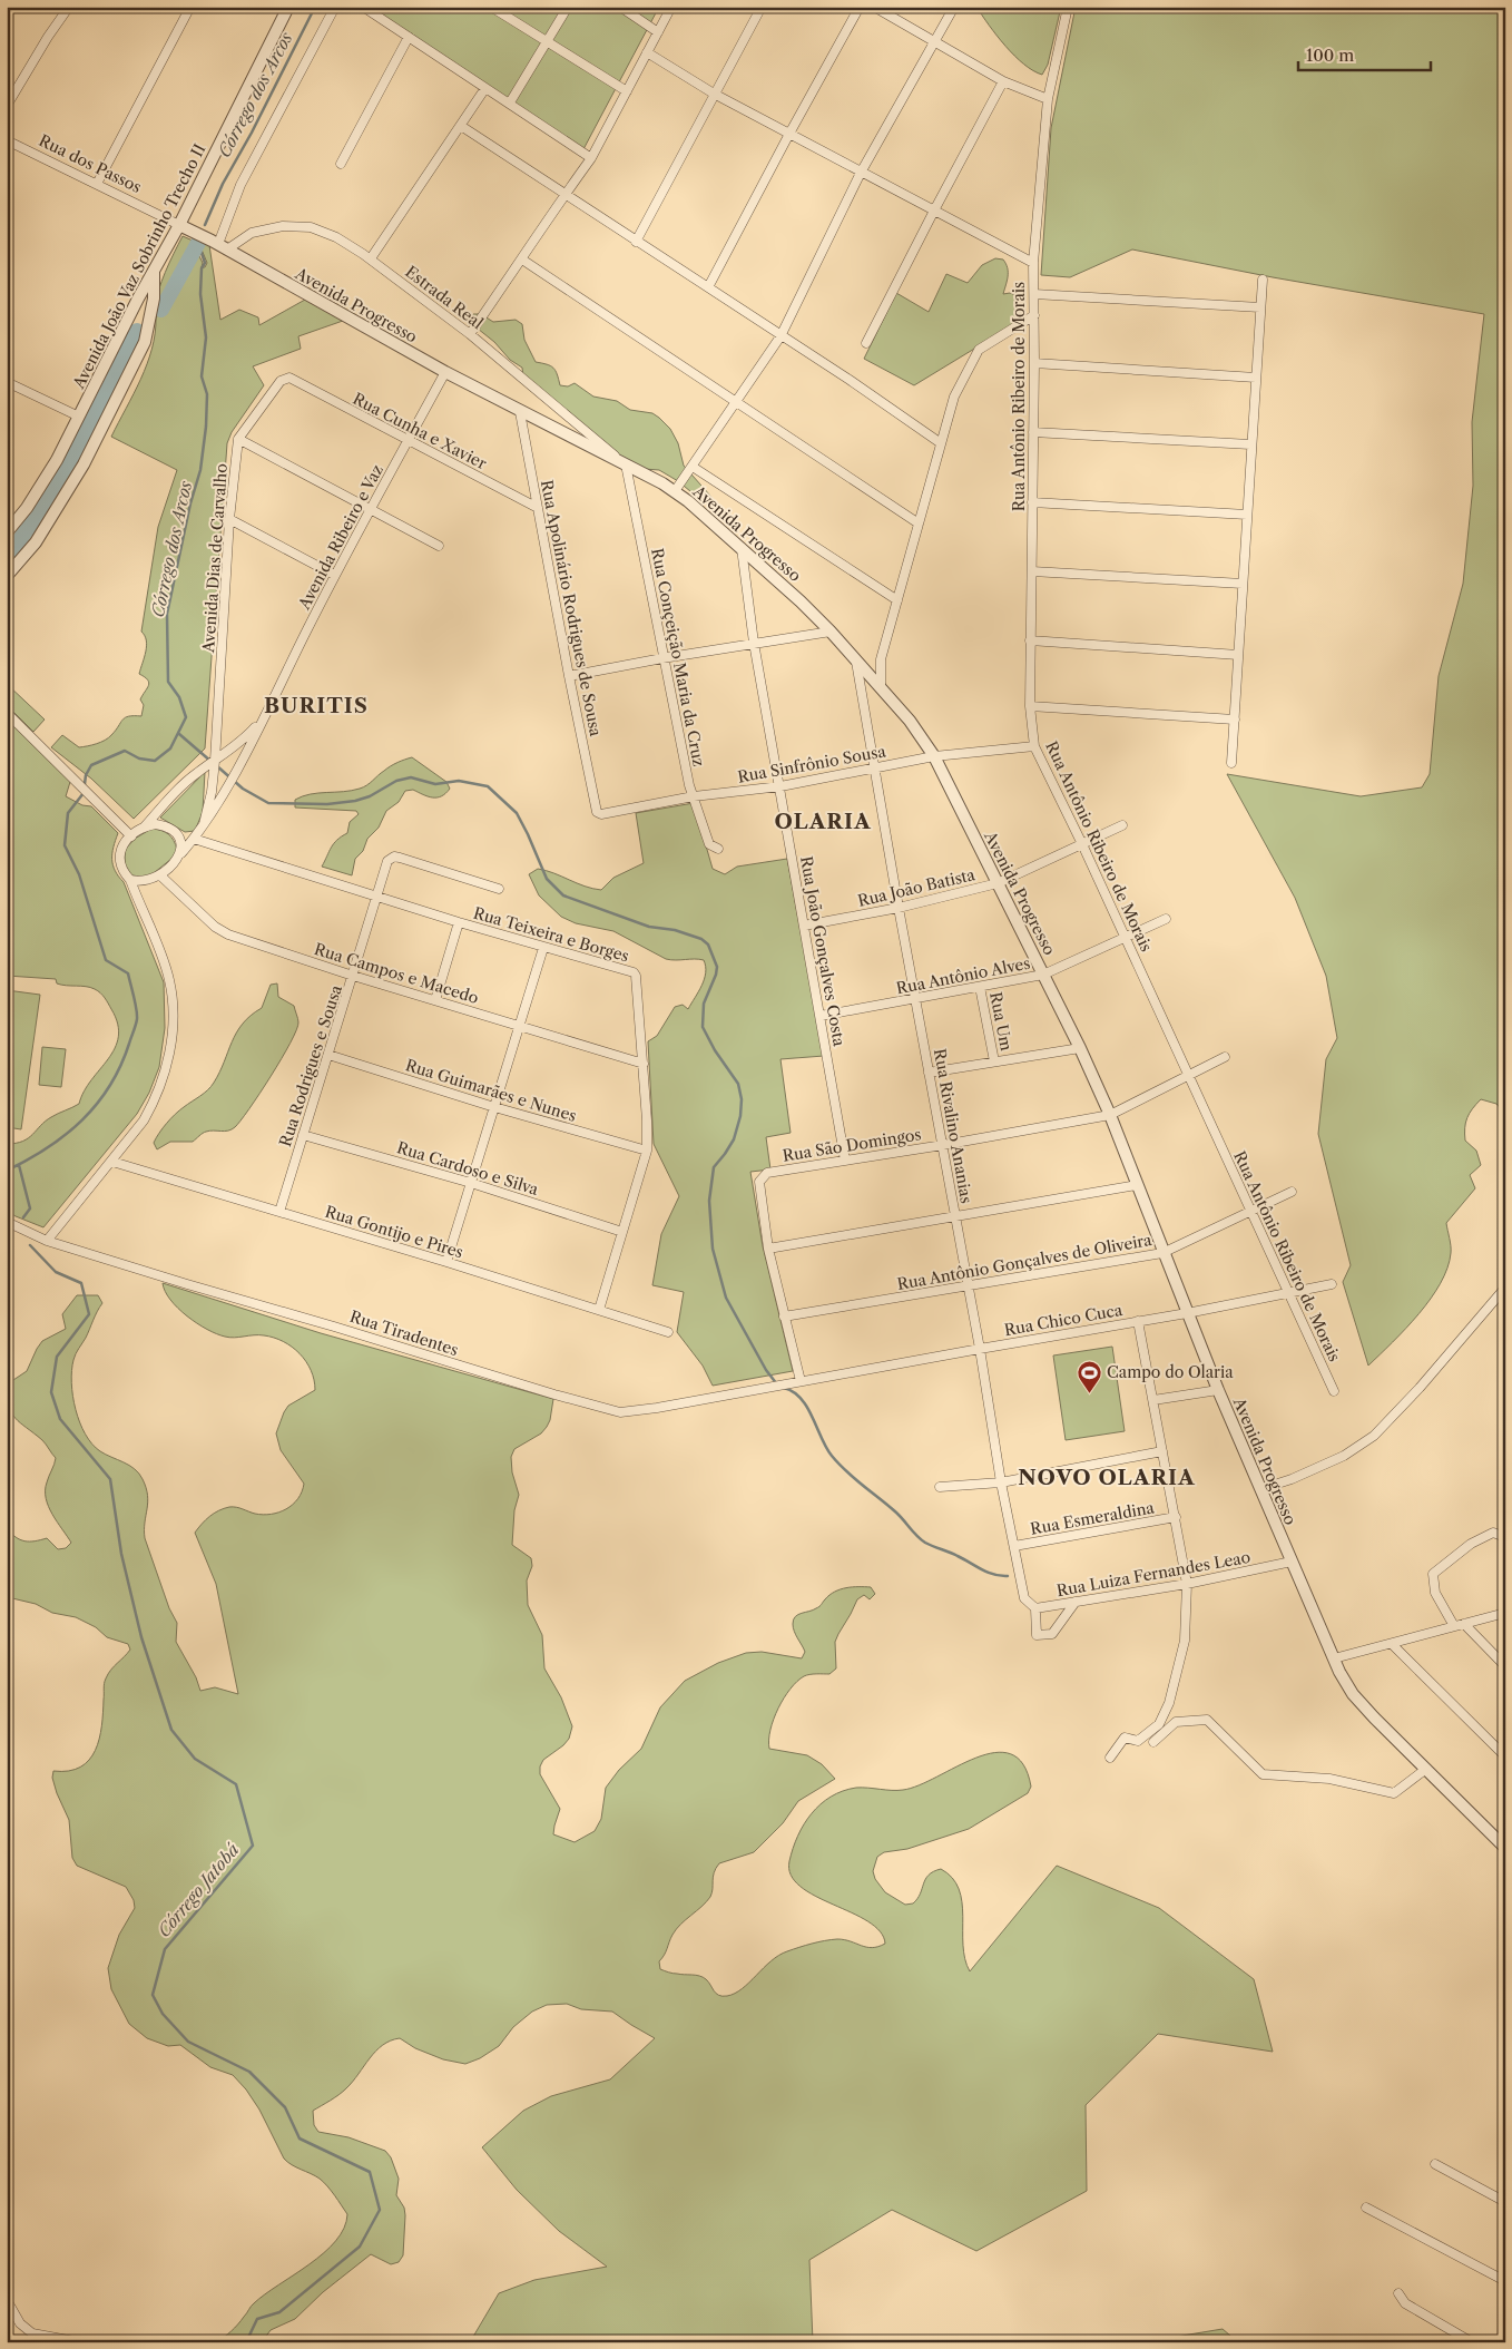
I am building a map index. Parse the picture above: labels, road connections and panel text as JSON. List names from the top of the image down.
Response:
{
  "streets": {
    "street": [
      "Rua dos Passos",
      "Avenida João Vaz Sobrinho Trecho II",
      "Estrada Real",
      "Avenida Progresso",
      "Rua Antônio Ribeiro de Morais",
      "Rua Cunha e Xavier",
      "Avenida Ribeiro e Vaz",
      "Avenida Dias de Carvalho",
      "Rua Apolinário Rodrigues de Sousa",
      "Rua Conçeição Maria da Cruz",
      "Rua Sinfrônio Sousa",
      "Rua João Batista",
      "Rua Teixeira e Borges",
      "Rua João Gonçalves Costa",
      "Rua Campos e Macedo",
      "Rua Antônio Alves",
      "Rua Um",
      "Rua Rodrigues e Sousa",
      "Rua Guimarães e Nunes",
      "Rua Rivalino Ananias",
      "Rua São Domingos",
      "Rua Cardoso e Silva",
      "Rua Gontijo e Pires",
      "Rua Antônio Gonçalves de Oliveira",
      "Rua Chico Cuca",
      "Rua Tiradentes",
      "Rua Esmeraldina",
      "Rua Luiza Fernandes Leao"
    ]
  },
  "crossings": [
    ["Rua dos Passos", "Avenida João Vaz Sobrinho Trecho II"],
    ["Rua dos Passos", "Avenida Progresso"],
    ["Estrada Real", "Avenida Progresso"],
    ["Estrada Real", "Rua Conçeição Maria da Cruz"],
    ["Avenida Progresso", "Avenida Ribeiro e Vaz"],
    ["Avenida Progresso", "Rua Apolinário Rodrigues de Sousa"],
    ["Avenida Progresso", "Rua Conçeição Maria da Cruz"],
    ["Avenida Progresso", "Rua Sinfrônio Sousa"],
    ["Avenida Progresso", "Rua João Batista"],
    ["Avenida Progresso", "Rua João Gonçalves Costa"],
    ["Avenida Progresso", "Rua Antônio Alves"],
    ["Avenida Progresso", "Rua Rivalino Ananias"],
    ["Avenida Progresso", "Rua São Domingos"],
    ["Avenida Progresso", "Rua Antônio Gonçalves de Oliveira"],
    ["Avenida Progresso", "Rua Chico Cuca"],
    ["Avenida Progresso", "Rua Luiza Fernandes Leao"],
    ["Rua Antônio Ribeiro de Morais", "Rua Sinfrônio Sousa"],
    ["Rua Antônio Ribeiro de Morais", "Rua João Batista"],
    ["Rua Antônio Ribeiro de Morais", "Rua Antônio Alves"],
    ["Rua Antônio Ribeiro de Morais", "Rua São Domingos"],
    ["Rua Antônio Ribeiro de Morais", "Rua Antônio Gonçalves de Oliveira"],
    ["Rua Antônio Ribeiro de Morais", "Rua Chico Cuca"],
    ["Rua Cunha e Xavier", "Avenida Ribeiro e Vaz"],
    ["Rua Cunha e Xavier", "Avenida Dias de Carvalho"],
    ["Rua Cunha e Xavier", "Rua Apolinário Rodrigues de Sousa"],
    ["Rua Apolinário Rodrigues de Sousa", "Rua Sinfrônio Sousa"],
    ["Rua Conçeição Maria da Cruz", "Rua Sinfrônio Sousa"],
    ["Rua Sinfrônio Sousa", "Rua João Gonçalves Costa"],
    ["Rua Sinfrônio Sousa", "Rua Rivalino Ananias"],
    ["Rua João Batista", "Rua João Gonçalves Costa"],
    ["Rua João Batista", "Rua Rivalino Ananias"],
    ["Rua Teixeira e Borges", "Rua Campos e Macedo"],
    ["Rua Teixeira e Borges", "Rua Rodrigues e Sousa"],
    ["Rua Teixeira e Borges", "Rua Guimarães e Nunes"],
    ["Rua Teixeira e Borges", "Rua Cardoso e Silva"],
    ["Rua Teixeira e Borges", "Rua Gontijo e Pires"],
    ["Rua João Gonçalves Costa", "Rua Antônio Alves"],
    ["Rua João Gonçalves Costa", "Rua São Domingos"],
    ["Rua Campos e Macedo", "Rua Rodrigues e Sousa"],
    ["Rua Antônio Alves", "Rua Um"],
    ["Rua Antônio Alves", "Rua Rivalino Ananias"],
    ["Rua Rodrigues e Sousa", "Rua Guimarães e Nunes"],
    ["Rua Rodrigues e Sousa", "Rua Cardoso e Silva"],
    ["Rua Rodrigues e Sousa", "Rua Gontijo e Pires"],
    ["Rua Rivalino Ananias", "Rua São Domingos"],
    ["Rua Rivalino Ananias", "Rua Antônio Gonçalves de Oliveira"],
    ["Rua Rivalino Ananias", "Rua Chico Cuca"],
    ["Rua Rivalino Ananias", "Rua Esmeraldina"],
    ["Rua Rivalino Ananias", "Rua Luiza Fernandes Leao"],
    ["Rua Chico Cuca", "Rua Tiradentes"]
  ],
  "districts": ["BURITIS", "OLARIA", "NOVO OLARIA"],
  "water": ["Córrego dos Arcos", "Córrego Jatobá"],
  "places": {
    "sports": ["Campo do Olaria"]
  },
  "scale_bar": "100 m"
}
